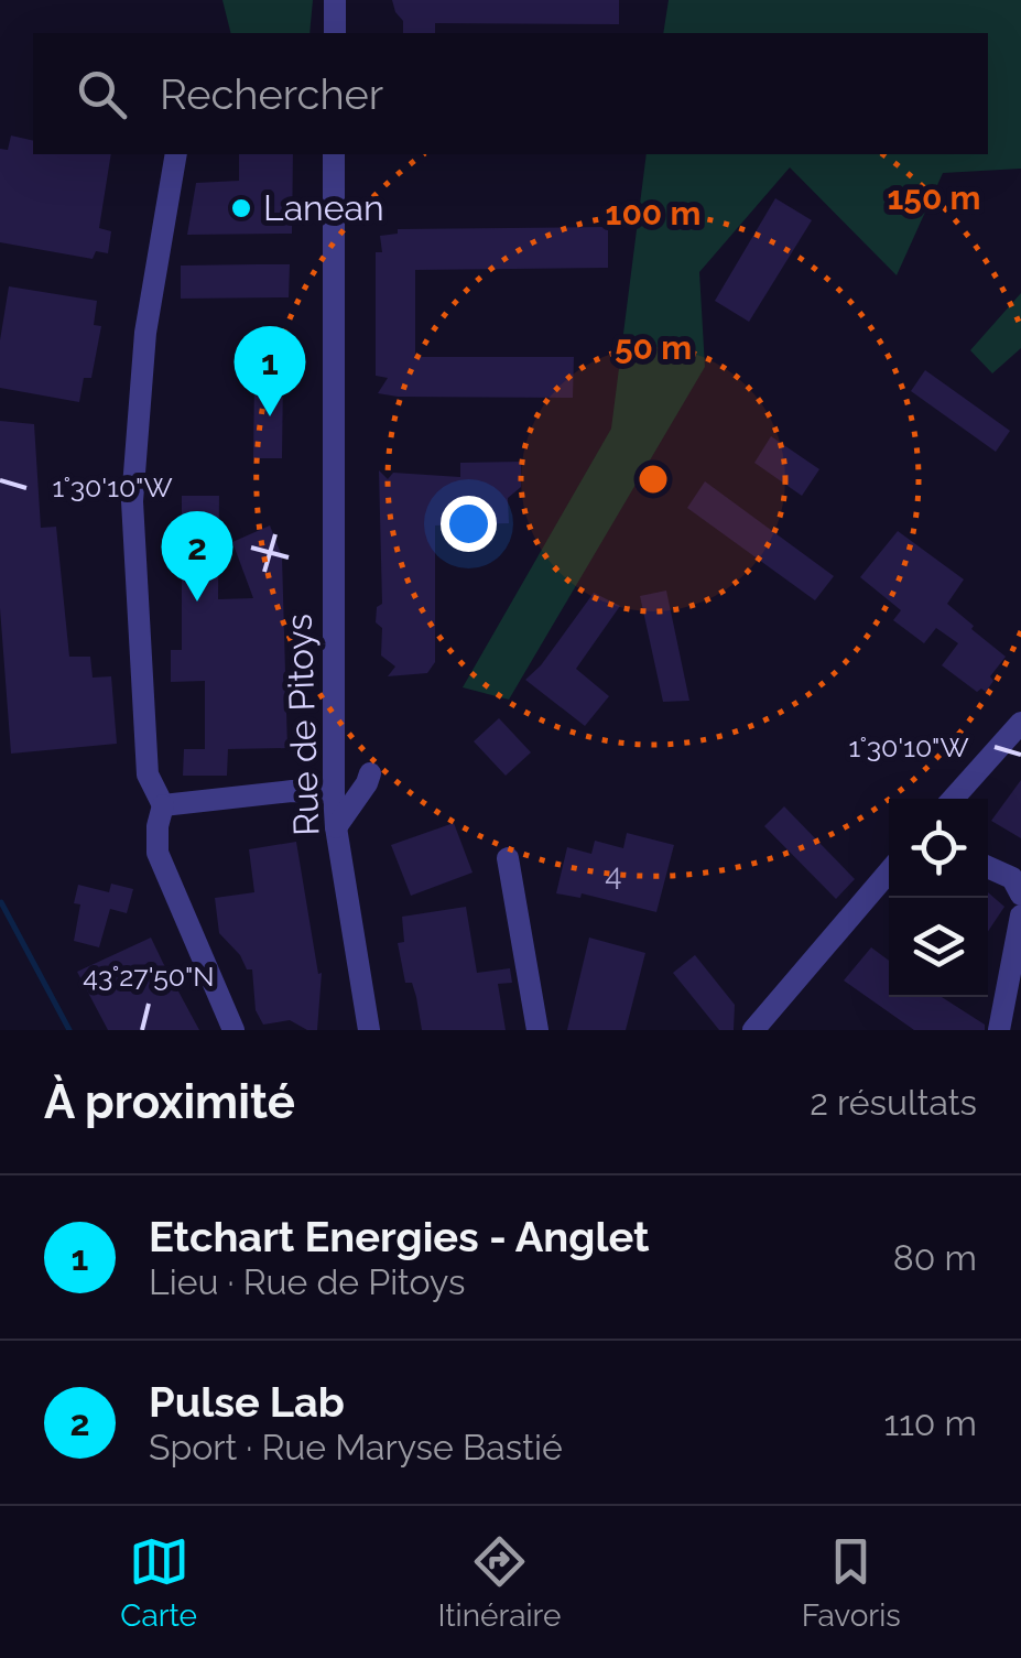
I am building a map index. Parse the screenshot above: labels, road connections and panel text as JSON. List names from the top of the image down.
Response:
{
  "streets": {
    "street": ["Rue de Pitoys"]
  },
  "places": ["Lanean"],
  "house_numbers": ["4"],
  "page": {
    "search": "Rechercher",
    "pins": ["1", "2"],
    "heading": ["À proximité", "2 résultats"],
    "list": [
      {
        "mark": "1",
        "name": "Etchart Energies - Anglet",
        "note": "Lieu · Rue de Pitoys",
        "value": "80 m"
      },
      {
        "mark": "2",
        "name": "Pulse Lab",
        "note": "Sport · Rue Maryse Bastié",
        "value": "110 m"
      }
    ],
    "nav": ["Carte", "Itinéraire", "Favoris"]
  },
  "coordinates": ["1°30'10\"W", "43°27'50\"N"],
  "rings": ["150 m", "100 m", "50 m"]
}
